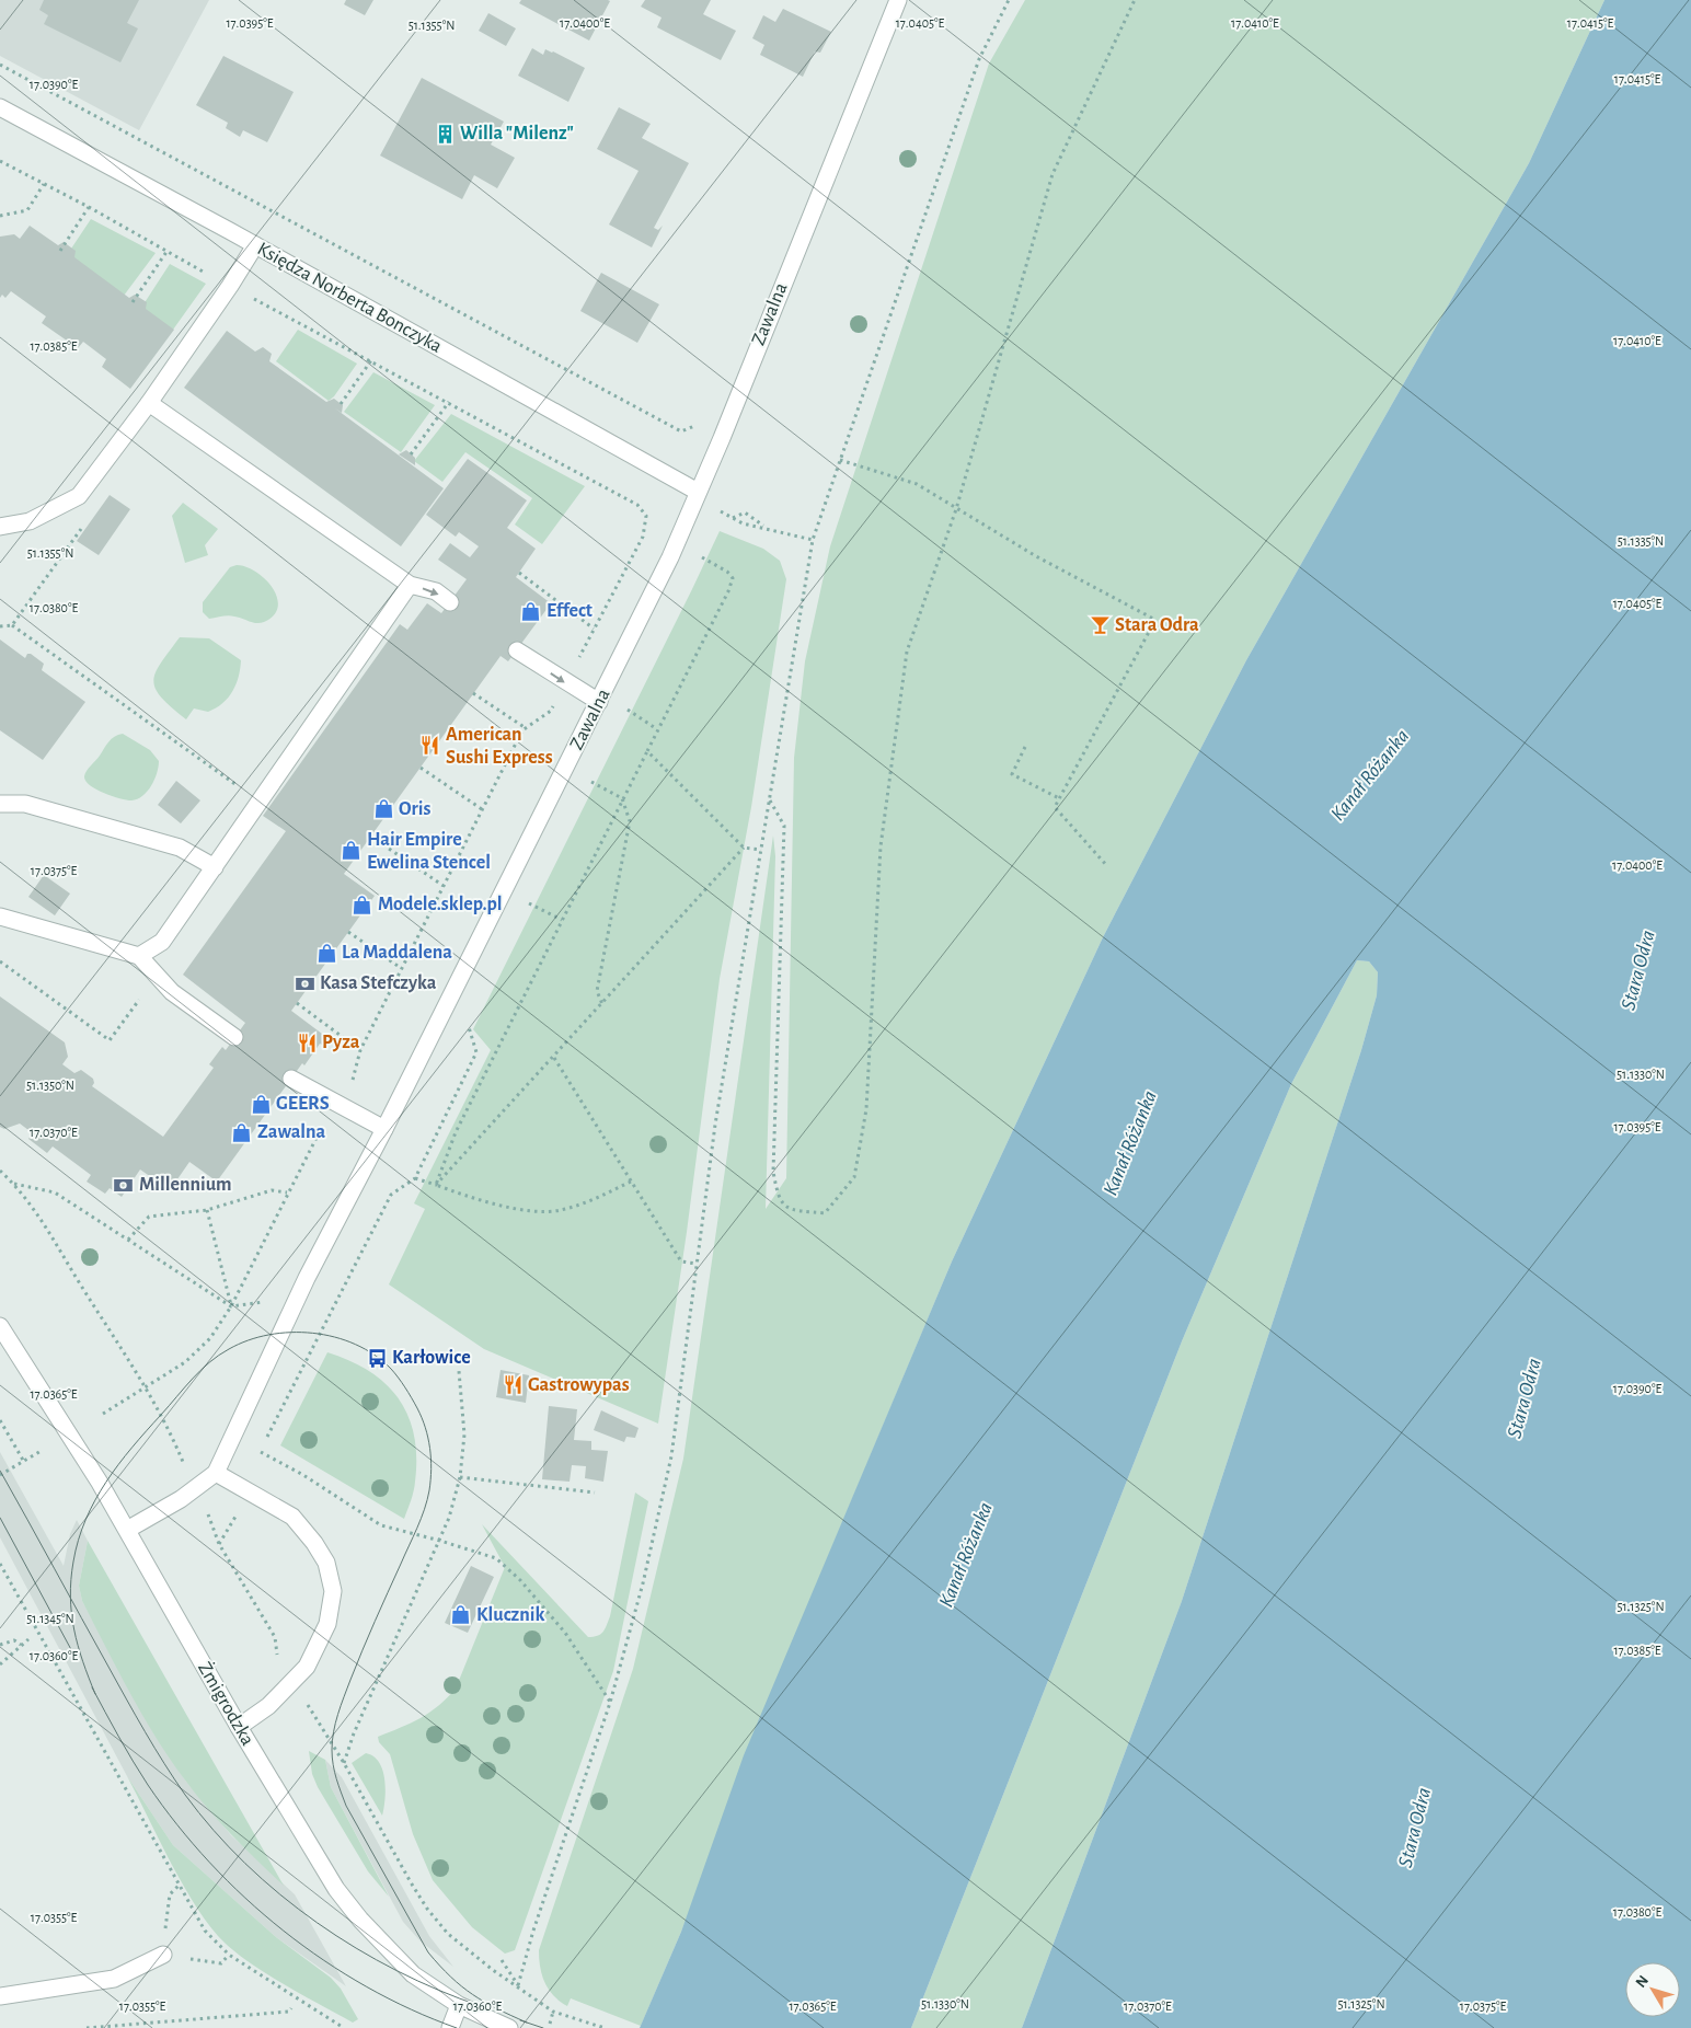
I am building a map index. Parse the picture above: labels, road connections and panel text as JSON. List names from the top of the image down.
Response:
{
  "streets": {
    "street": ["Księdza Norberta Bonczyka", "Zawalna", "Żmigrodzka"]
  },
  "crossings": [
    ["Księdza Norberta Bonczyka", "Zawalna"],
    ["Zawalna", "Żmigrodzka"]
  ],
  "water": ["Kanał Różanka", "Stara Odra"],
  "places": {
    "building": ["Willa \"Milenz\""],
    "shop": [
      "Effect",
      "Oris",
      "Hair Empire Ewelina Stencel",
      "Modele.sklep.pl",
      "La Maddalena",
      "GEERS",
      "Zawalna",
      "Klucznik"
    ],
    "bar": ["Stara Odra"],
    "restaurant": ["American Sushi Express", "Pyza", "Gastrowypas"],
    "bank": ["Kasa Stefczyka", "Millennium"],
    "bus stop": ["Karłowice"]
  },
  "north": "top left",
  "coordinates": [
    "17.0395°E",
    "17.0400°E",
    "17.0405°E",
    "17.0410°E",
    "17.0415°E",
    "51.1355°N",
    "17.0390°E",
    "17.0385°E",
    "51.1335°N",
    "17.0380°E",
    "17.0375°E",
    "51.1330°N",
    "51.1350°N",
    "17.0370°E",
    "17.0365°E",
    "51.1325°N",
    "51.1345°N",
    "17.0360°E",
    "17.0355°E"
  ]
}
